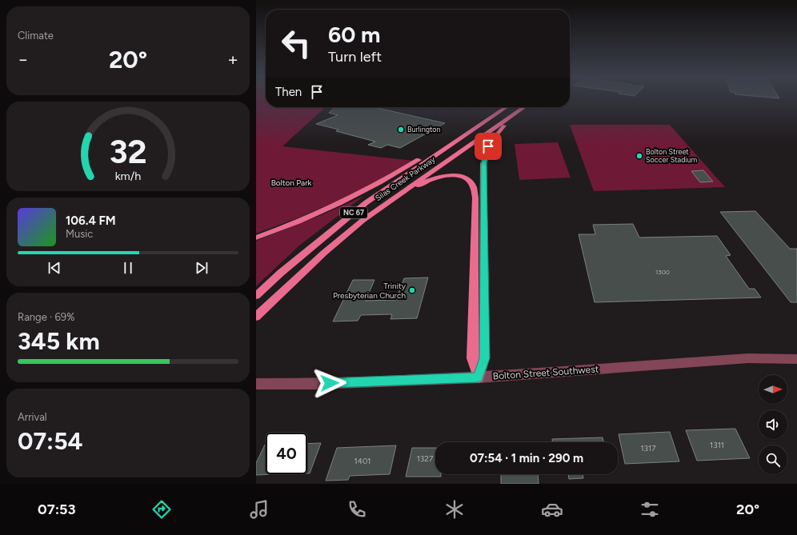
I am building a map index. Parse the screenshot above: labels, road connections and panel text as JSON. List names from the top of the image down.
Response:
{
  "streets": {
    "main road": ["Silas Creek Parkway", "NC 67"],
    "street": ["Bolton Street Southwest"]
  },
  "parks": ["Bolton Park"],
  "places": ["Burlington", "Bolton Street Soccer Stadium", "Trinity Presbyterian Church"],
  "house_numbers": [
    "1300",
    "1311",
    "1317",
    "1327",
    "1401"
  ],
  "north": "right",
  "page": {
    "tile": [
      "Climate",
      ["Range · 69%", "345 km"],
      ["Arrival", "07:54"]
    ],
    "turn": ["60 m", "Turn left"],
    "heat": ["−", "20°", "+"],
    "then": "Then",
    "song": ["106.4 FM", "Music"],
    "limit": "40",
    "trip": "07:54 · 1 min · 290 m",
    "tabs": ["07:53", "20°"],
    "gauge": ["32", "km/h"]
  }
}
